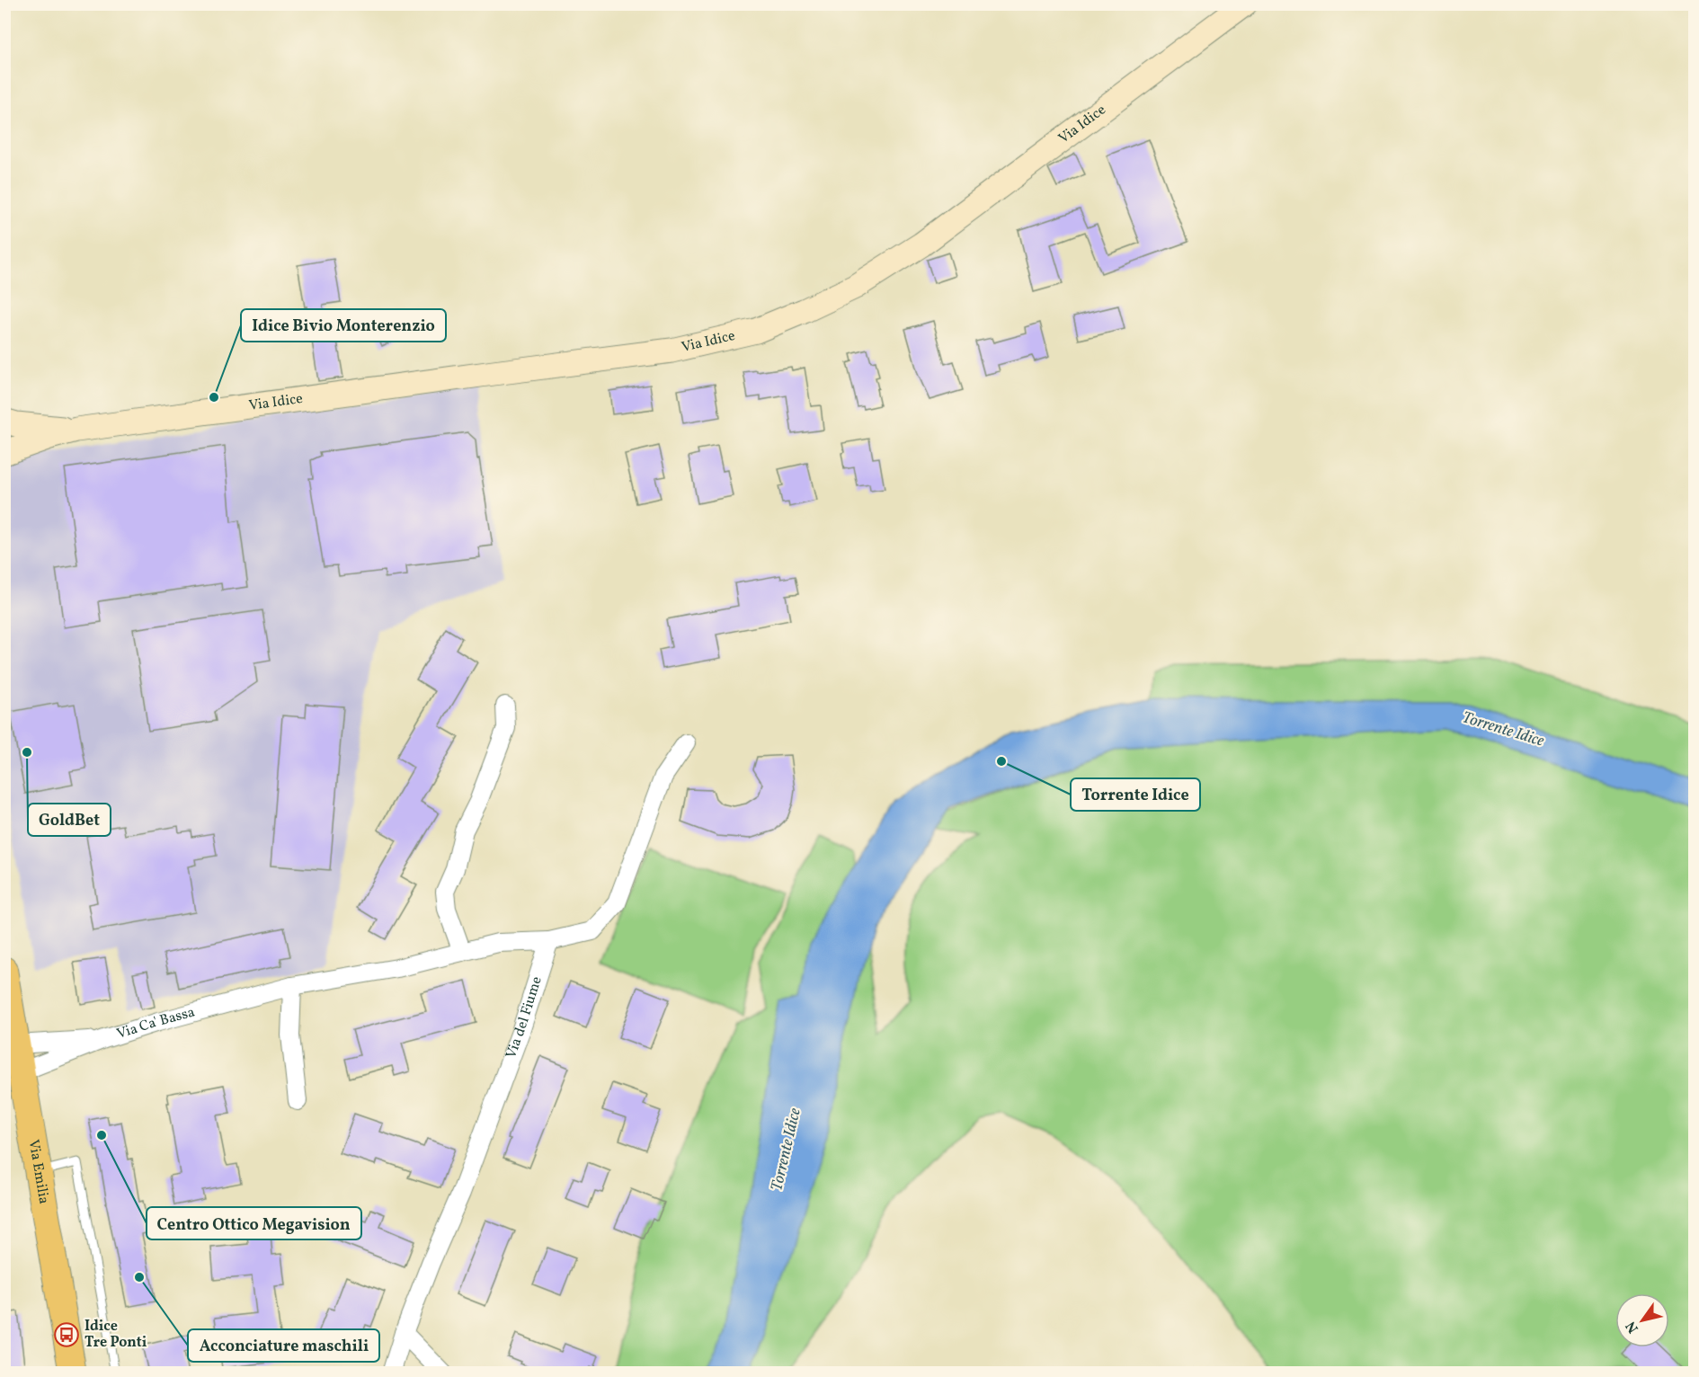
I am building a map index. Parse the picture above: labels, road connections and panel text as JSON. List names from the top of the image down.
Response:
{
  "streets": {
    "main road": ["Via Idice", "Via Emilia"],
    "street": ["Via del Fiume", "Via Ca' Bassa"]
  },
  "crossings": [
    ["Via del Fiume", "Via Ca' Bassa"],
    ["Via Ca' Bassa", "Via Emilia"]
  ],
  "water": ["Torrente Idice"],
  "places": {
    "other": [
      "Idice Bivio Monterenzio",
      "GoldBet",
      "Torrente Idice",
      "Centro Ottico Megavision",
      "Acconciature maschili"
    ],
    "bus stop": ["Idice Tre Ponti"]
  },
  "north": "bottom left"
}
